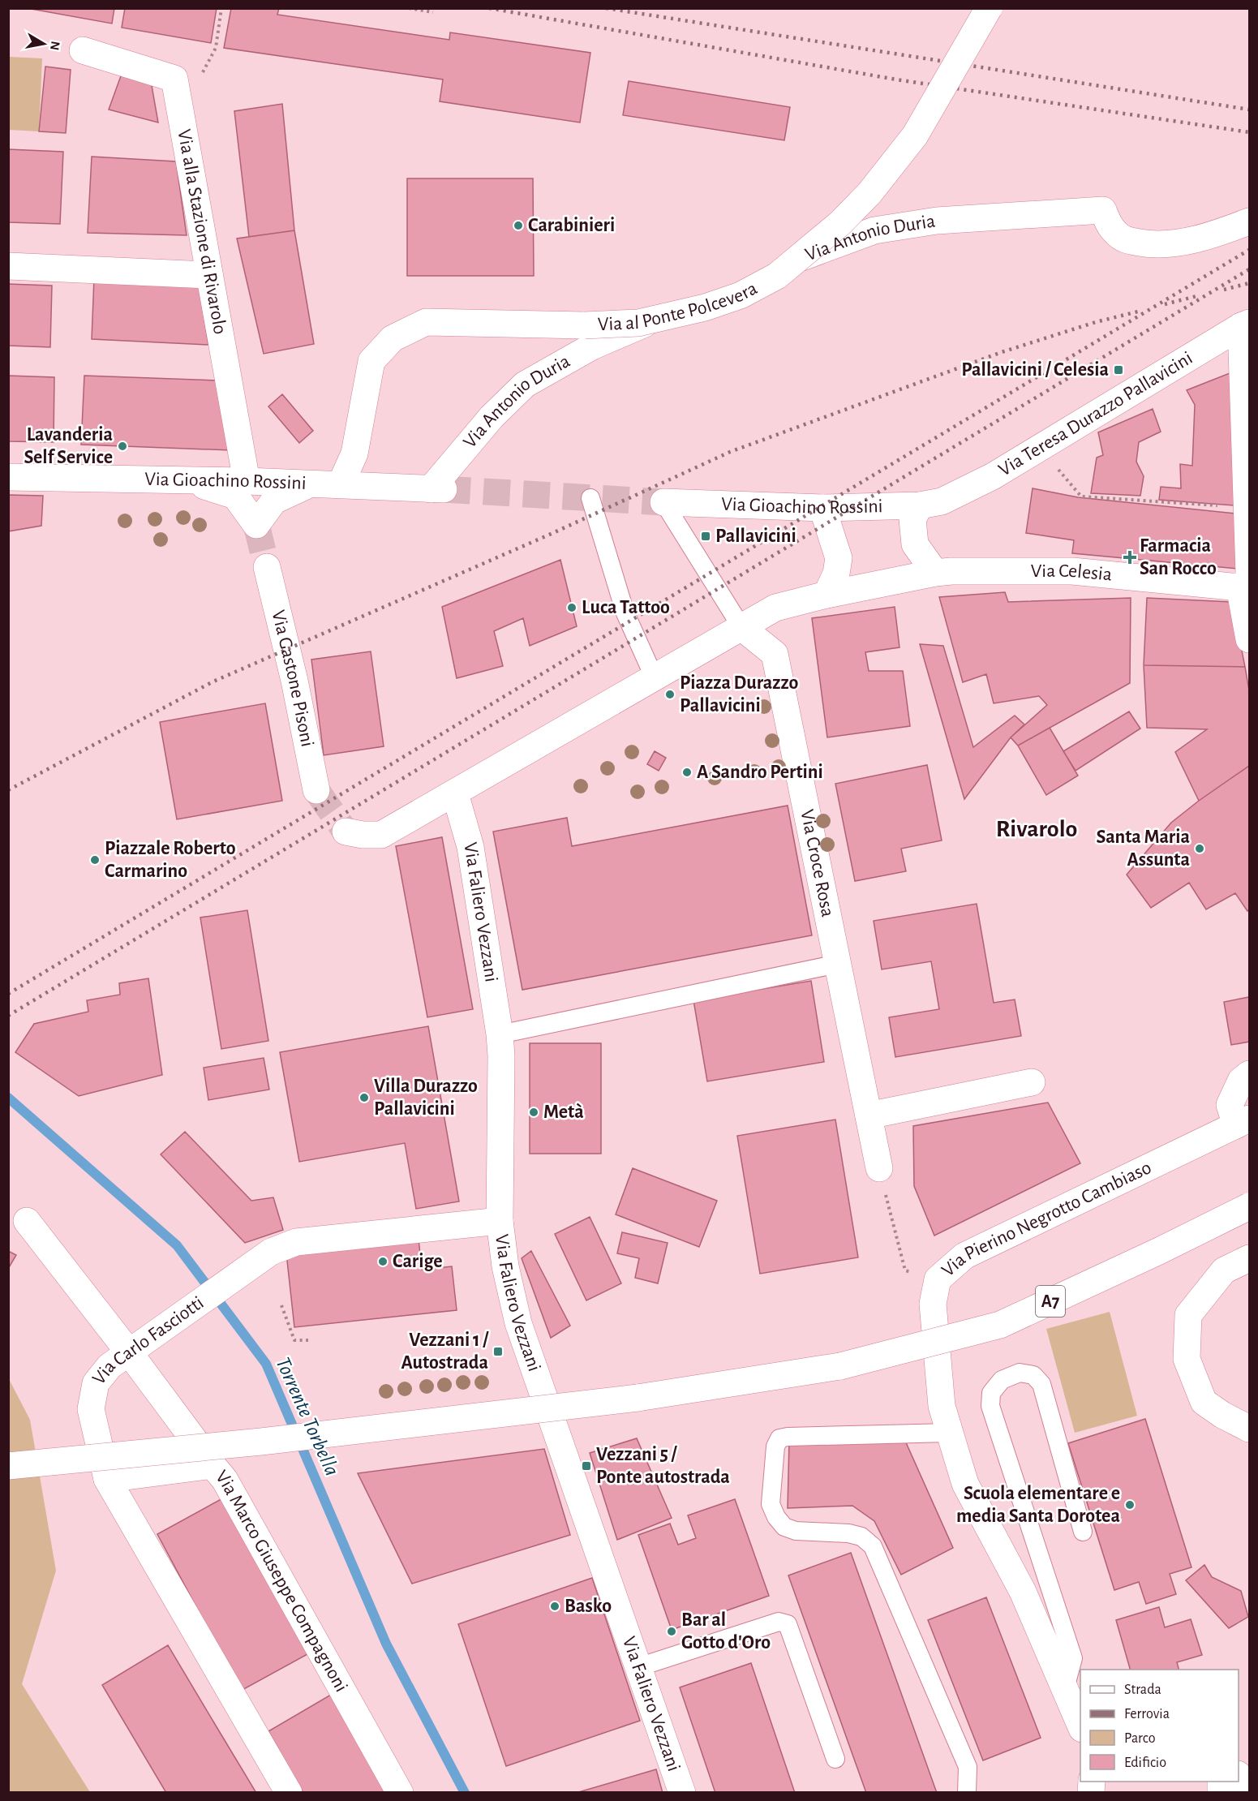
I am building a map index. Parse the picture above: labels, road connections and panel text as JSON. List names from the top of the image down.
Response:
{
  "streets": {
    "main road": [
      "Via alla Stazione di Rivarolo",
      "Via Antonio Duria",
      "Via al Ponte Polcevera",
      "Via Teresa Durazzo Pallavicini",
      "Via Gioachino Rossini",
      "Via Celesia",
      "Via Gastone Pisoni",
      "Via Croce Rosa",
      "Via Faliero Vezzani",
      "Via Pierino Negrotto Cambiaso",
      "A7",
      "Via Carlo Fasciotti",
      "Via Marco Giuseppe Compagnoni"
    ]
  },
  "crossings": [
    ["Via alla Stazione di Rivarolo", "Via Gioachino Rossini"],
    ["Via Antonio Duria", "Via Gioachino Rossini"],
    ["Via al Ponte Polcevera", "Via Gioachino Rossini"],
    ["Via Teresa Durazzo Pallavicini", "Via Gioachino Rossini"],
    ["Via Faliero Vezzani", "Via Carlo Fasciotti"],
    ["Via Carlo Fasciotti", "Via Marco Giuseppe Compagnoni"]
  ],
  "districts": ["Rivarolo"],
  "water": ["Torrente Torbella"],
  "places": {
    "other": [
      "Carabinieri",
      "Lavanderia Self Service",
      "Luca Tattoo",
      "Piazza Durazzo Pallavicini",
      "A Sandro Pertini",
      "Santa Maria Assunta",
      "Piazzale Roberto Carmarino",
      "Villa Durazzo Pallavicini",
      "Metà",
      "Carige",
      "Scuola elementare e media Santa Dorotea",
      "Basko",
      "Bar al Gotto d'Oro"
    ],
    "transit": [
      "Pallavicini / Celesia",
      "Pallavicini",
      "Vezzani 1 / Autostrada",
      "Vezzani 5 / Ponte autostrada"
    ],
    "health": ["Farmacia San Rocco"]
  },
  "legend": [
    "Strada",
    "Ferrovia",
    "Parco",
    "Edificio"
  ],
  "north": "right"
}
